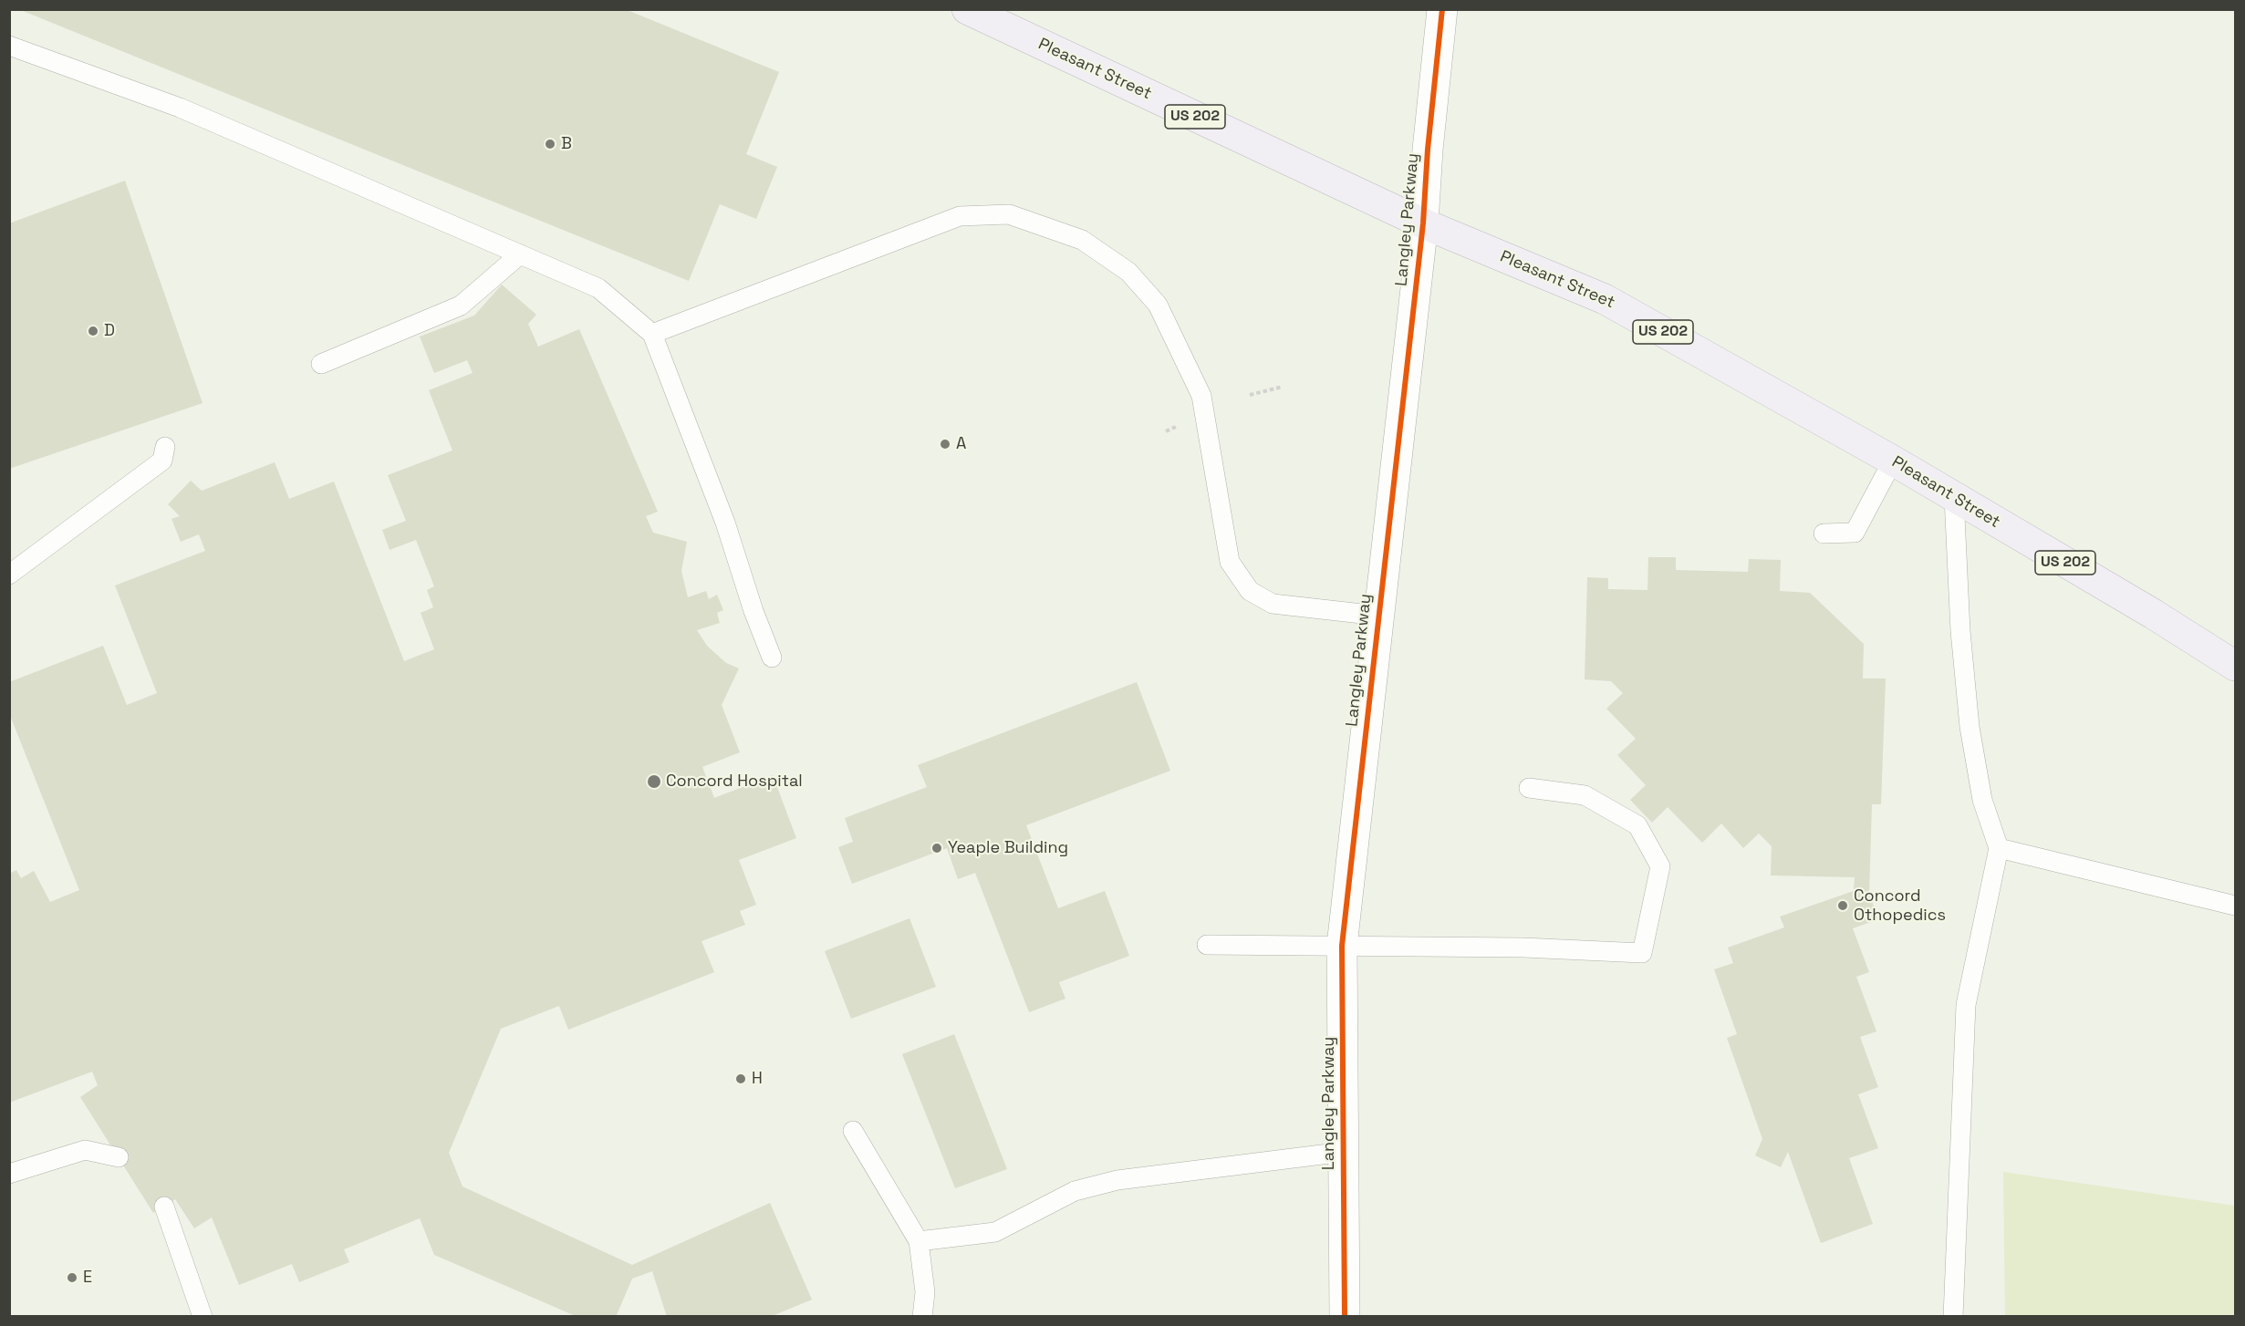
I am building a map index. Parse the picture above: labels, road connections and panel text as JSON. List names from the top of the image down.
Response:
{
  "streets": {
    "main road": ["Pleasant Street", "US 202"],
    "street": ["Langley Parkway"]
  },
  "crossings": [
    ["Pleasant Street", "Langley Parkway"]
  ],
  "places": [
    "B",
    "D",
    "A",
    "Concord Hospital",
    "Yeaple Building",
    "Concord Othopedics",
    "H",
    "E"
  ]
}
